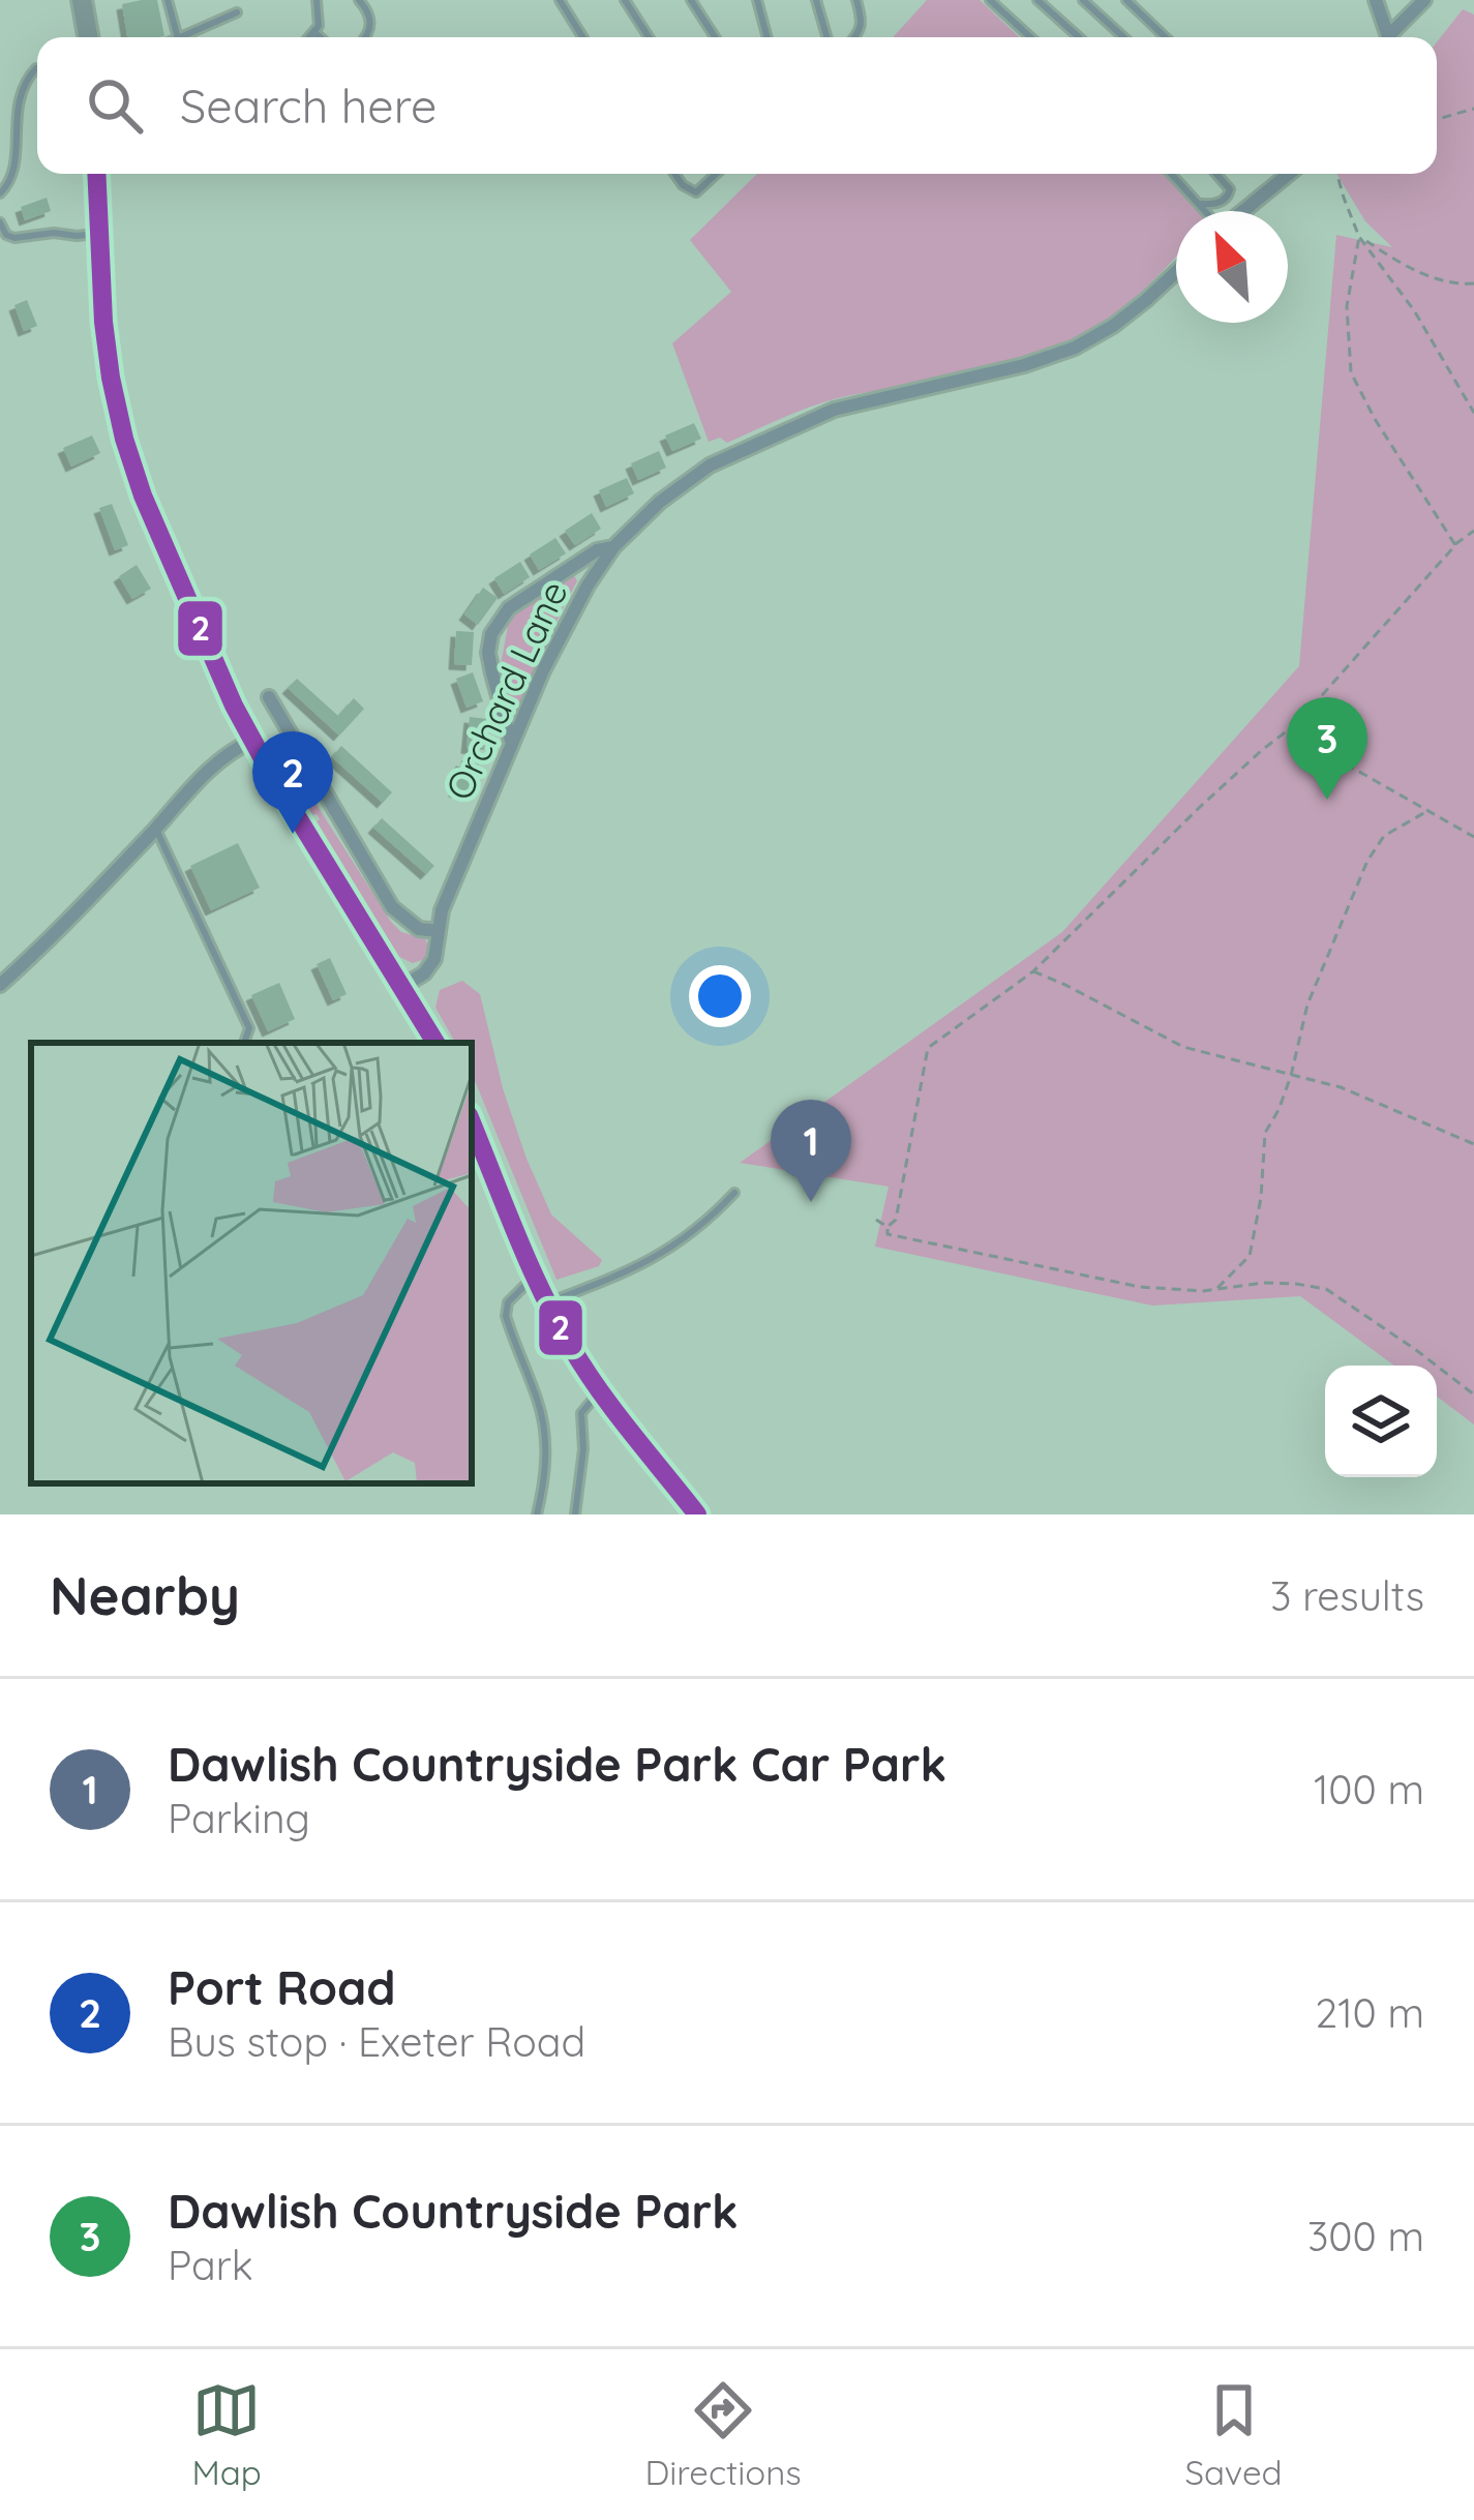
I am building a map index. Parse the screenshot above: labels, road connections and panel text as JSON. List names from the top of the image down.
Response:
{
  "streets": {
    "street": ["Orchard Lane"]
  },
  "lines": ["transit line 2"],
  "north": "top left",
  "page": {
    "search": "Search here",
    "pins": ["3", "2", "1"],
    "heading": ["Nearby", "3 results"],
    "list": [
      {
        "mark": "1",
        "name": "Dawlish Countryside Park Car Park",
        "note": "Parking",
        "value": "100 m"
      },
      {
        "mark": "2",
        "name": "Port Road",
        "note": "Bus stop · Exeter Road",
        "value": "210 m"
      },
      {
        "mark": "3",
        "name": "Dawlish Countryside Park",
        "note": "Park",
        "value": "300 m"
      }
    ],
    "nav": ["Map", "Directions", "Saved"]
  }
}
